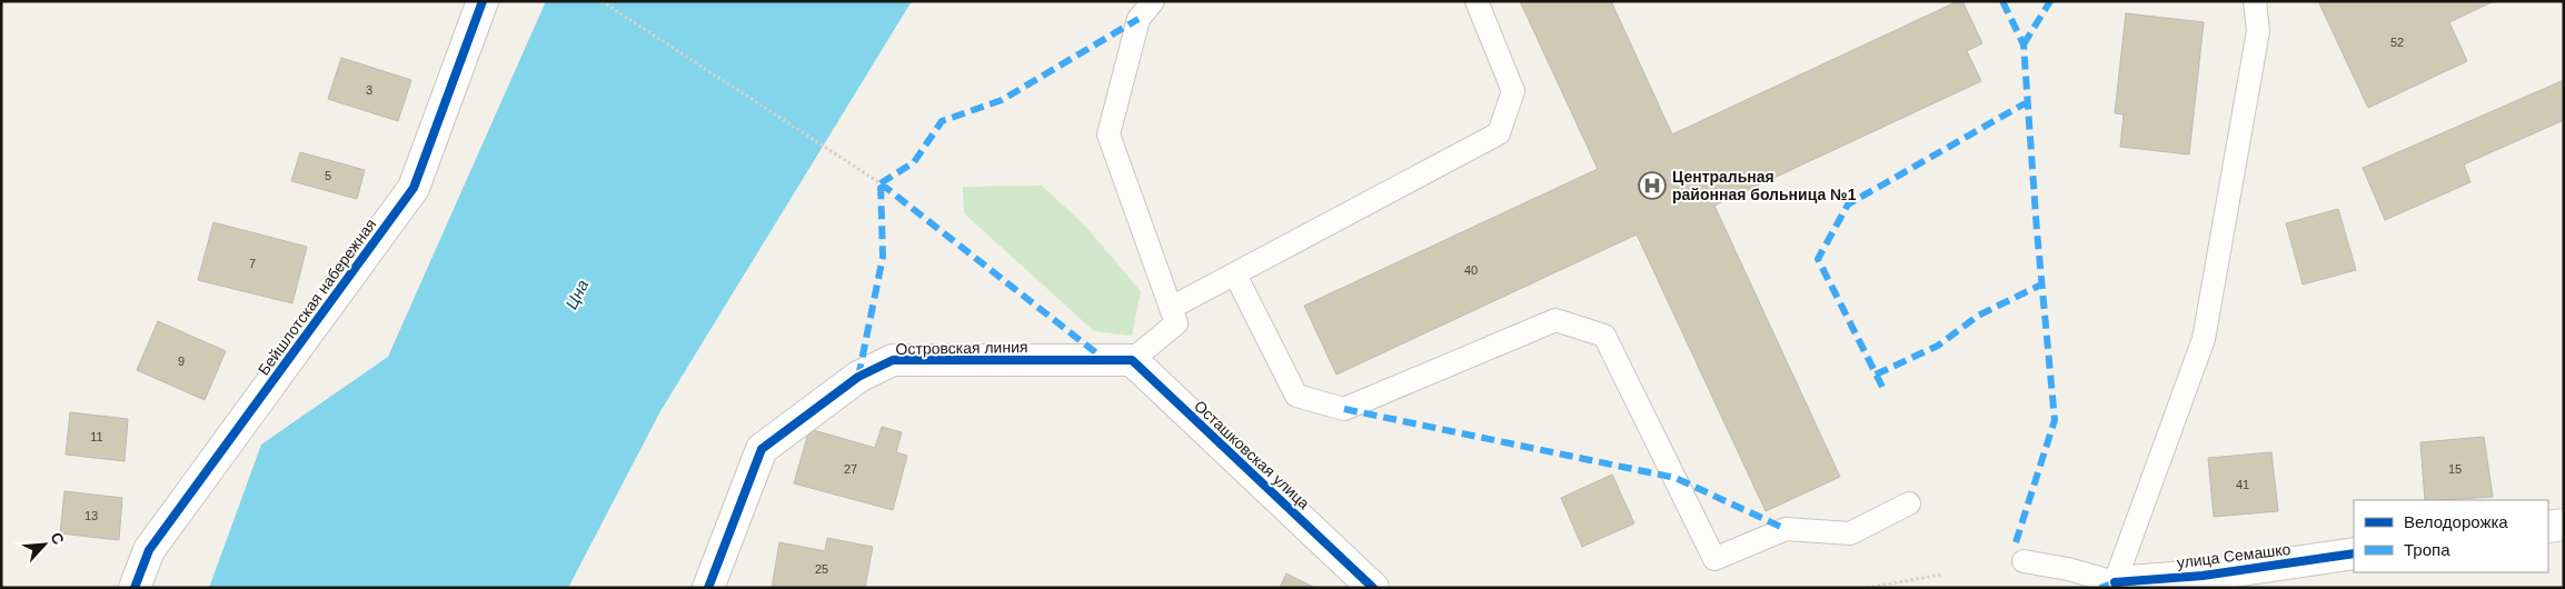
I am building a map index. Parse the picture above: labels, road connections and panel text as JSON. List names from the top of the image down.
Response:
{
  "streets": {
    "street": [
      "Бейшлотская набережная",
      "Островская линия",
      "Осташковская улица",
      "улица Семашко"
    ]
  },
  "crossings": [
    ["Островская линия", "Осташковская улица"]
  ],
  "water": ["Цна"],
  "places": {
    "hospital": ["Центральная районная больница №1"]
  },
  "house_numbers": [
    "52",
    "3",
    "5",
    "7",
    "40",
    "9",
    "11",
    "27",
    "15",
    "41",
    "13",
    "25"
  ],
  "legend": ["Велодорожка", "Тропа"],
  "north": "top right"
}
